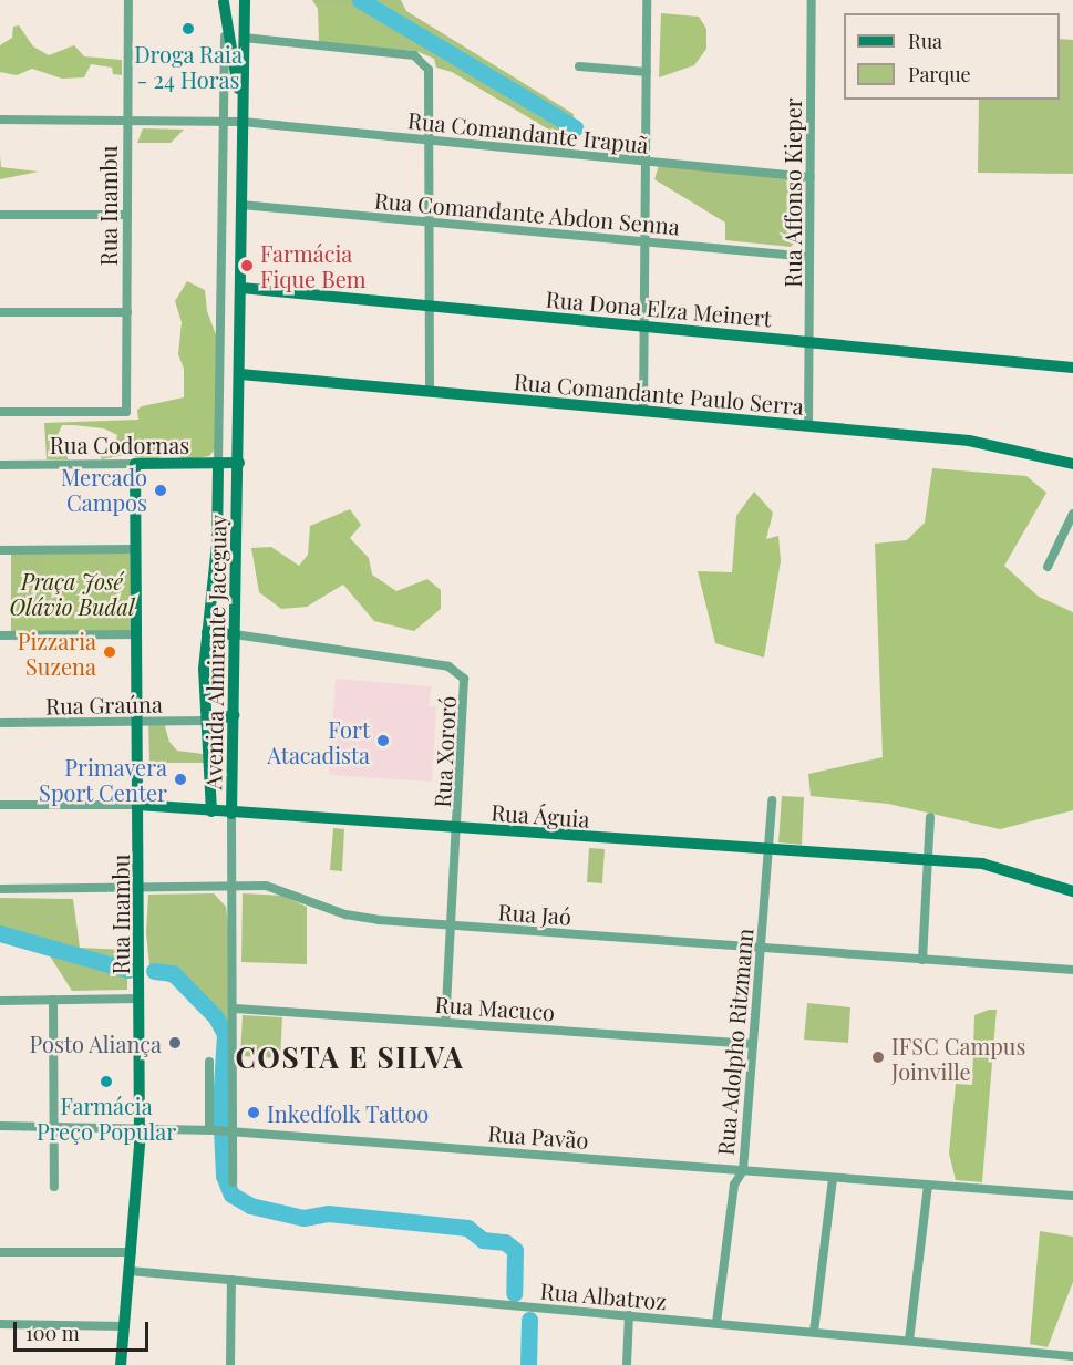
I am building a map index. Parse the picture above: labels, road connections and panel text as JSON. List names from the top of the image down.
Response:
{
  "streets": {
    "street": [
      "Rua Comandante Irapuã",
      "Rua Affonso Kieper",
      "Rua Inambu",
      "Rua Comandante Abdon Senna",
      "Rua Dona Elza Meinert",
      "Rua Comandante Paulo Serra",
      "Rua Codornas",
      "Avenida Almirante Jaceguay",
      "Rua Graúna",
      "Rua Xororó",
      "Rua Águia",
      "Rua Jaó",
      "Rua Macuco",
      "Rua Adolpho Ritzmann",
      "Rua Pavão",
      "Rua Albatroz"
    ]
  },
  "crossings": [
    ["Rua Comandante Irapuã", "Rua Affonso Kieper"],
    ["Rua Comandante Irapuã", "Rua Inambu"],
    ["Rua Comandante Irapuã", "Avenida Almirante Jaceguay"],
    ["Rua Affonso Kieper", "Rua Comandante Abdon Senna"],
    ["Rua Affonso Kieper", "Rua Dona Elza Meinert"],
    ["Rua Affonso Kieper", "Rua Comandante Paulo Serra"],
    ["Rua Inambu", "Rua Codornas"],
    ["Rua Inambu", "Rua Graúna"],
    ["Rua Inambu", "Rua Águia"],
    ["Rua Inambu", "Rua Jaó"],
    ["Rua Inambu", "Rua Pavão"],
    ["Rua Inambu", "Rua Albatroz"],
    ["Rua Comandante Abdon Senna", "Avenida Almirante Jaceguay"],
    ["Rua Dona Elza Meinert", "Avenida Almirante Jaceguay"],
    ["Rua Comandante Paulo Serra", "Avenida Almirante Jaceguay"],
    ["Rua Codornas", "Avenida Almirante Jaceguay"],
    ["Avenida Almirante Jaceguay", "Rua Graúna"],
    ["Avenida Almirante Jaceguay", "Rua Xororó"],
    ["Avenida Almirante Jaceguay", "Rua Águia"],
    ["Avenida Almirante Jaceguay", "Rua Jaó"],
    ["Avenida Almirante Jaceguay", "Rua Macuco"],
    ["Avenida Almirante Jaceguay", "Rua Pavão"],
    ["Rua Xororó", "Rua Águia"],
    ["Rua Xororó", "Rua Jaó"],
    ["Rua Xororó", "Rua Macuco"],
    ["Rua Águia", "Rua Adolpho Ritzmann"],
    ["Rua Jaó", "Rua Adolpho Ritzmann"],
    ["Rua Macuco", "Rua Adolpho Ritzmann"],
    ["Rua Adolpho Ritzmann", "Rua Pavão"],
    ["Rua Adolpho Ritzmann", "Rua Albatroz"]
  ],
  "districts": ["COSTA E SILVA"],
  "parks": ["Praça José Olávio Budal"],
  "places": [
    "Droga Raia - 24 Horas",
    "Farmácia Fique Bem",
    "Mercado Campos",
    "Pizzaria Suzena",
    "Fort Atacadista",
    "Primavera Sport Center",
    "Posto Aliança",
    "IFSC Campus Joinville",
    "Farmácia Preço Popular",
    "Inkedfolk Tattoo"
  ],
  "legend": ["Rua", "Parque"],
  "scale_bar": "100 m"
}
